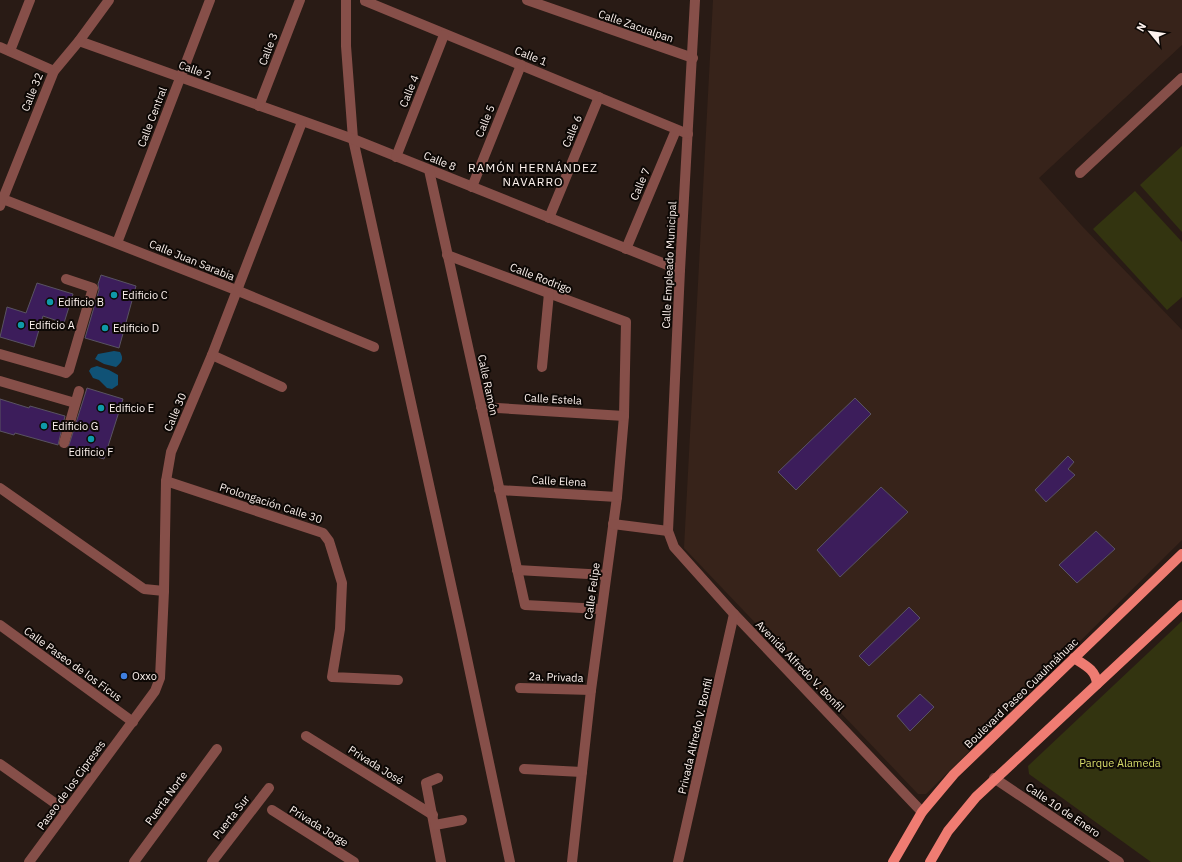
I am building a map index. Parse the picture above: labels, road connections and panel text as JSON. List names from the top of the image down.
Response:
{
  "streets": {
    "main road": ["Boulevard Paseo Cuauhnáhuac"],
    "street": [
      "Calle Zacualpan",
      "Calle 3",
      "Calle 1",
      "Calle 2",
      "Calle 4",
      "Calle 32",
      "Calle Central",
      "Calle 5",
      "Calle 6",
      "Calle 8",
      "Calle 7",
      "Calle Juan Sarabia",
      "Calle Empleado Municipal",
      "Calle Rodrigo",
      "Calle Ramón",
      "Calle Estela",
      "Calle 30",
      "Calle Elena",
      "Prolongación Calle 30",
      "Calle Felipe",
      "Calle Paseo de los Ficus",
      "Avenida Alfredo V. Bonfil",
      "2a. Privada",
      "Privada Alfredo V. Bonfil",
      "Privada José",
      "Paseo de los Cipreses",
      "Puerta Norte",
      "Calle 10 de Enero",
      "Puerta Sur",
      "Privada Jorge"
    ]
  },
  "crossings": [
    ["Calle Zacualpan", "Calle Empleado Municipal"],
    ["Calle 3", "Calle 2"],
    ["Calle 1", "Calle 4"],
    ["Calle 1", "Calle 5"],
    ["Calle 1", "Calle 6"],
    ["Calle 1", "Calle 7"],
    ["Calle 1", "Calle Empleado Municipal"],
    ["Calle 2", "Calle 32"],
    ["Calle 2", "Calle Central"],
    ["Calle 2", "Calle 8"],
    ["Calle 2", "Calle 30"],
    ["Calle 4", "Calle 8"],
    ["Calle 32", "Calle Juan Sarabia"],
    ["Calle Central", "Calle Juan Sarabia"],
    ["Calle 5", "Calle 8"],
    ["Calle 6", "Calle 8"],
    ["Calle 8", "Calle 7"],
    ["Calle 8", "Calle Empleado Municipal"],
    ["Calle 8", "Calle Ramón"],
    ["Calle 8", "Calle 30"],
    ["Calle Juan Sarabia", "Calle 30"],
    ["Calle Empleado Municipal", "Avenida Alfredo V. Bonfil"],
    ["Calle Rodrigo", "Calle Ramón"],
    ["Calle Rodrigo", "Calle Felipe"],
    ["Calle Ramón", "Calle Estela"],
    ["Calle Ramón", "Calle Elena"],
    ["Calle Ramón", "Calle Felipe"],
    ["Calle Estela", "Calle Felipe"],
    ["Calle 30", "Prolongación Calle 30"],
    ["Calle 30", "Calle Paseo de los Ficus"],
    ["Calle 30", "Paseo de los Cipreses"],
    ["Calle Elena", "Calle Felipe"],
    ["Calle Felipe", "2a. Privada"],
    ["Calle Paseo de los Ficus", "Paseo de los Cipreses"],
    ["Avenida Alfredo V. Bonfil", "Boulevard Paseo Cuauhnáhuac"],
    ["Avenida Alfredo V. Bonfil", "Privada Alfredo V. Bonfil"]
  ],
  "districts": ["RAMÓN HERNÁNDEZ NAVARRO"],
  "parks": ["Parque Alameda"],
  "places": [
    "Edificio C",
    "Edificio B",
    "Edificio A",
    "Edificio D",
    "Edificio E",
    "Edificio G",
    "Edificio F",
    "Oxxo"
  ],
  "north": "top left"
}
